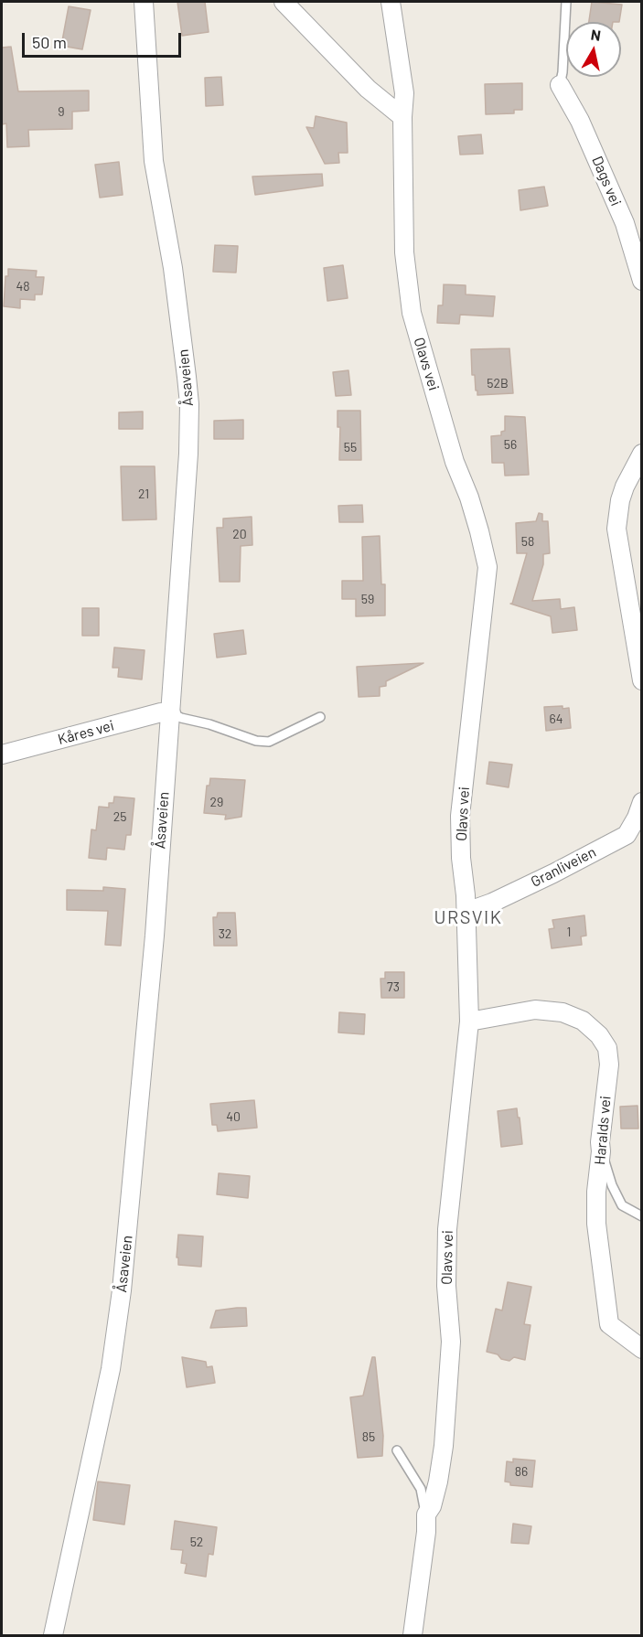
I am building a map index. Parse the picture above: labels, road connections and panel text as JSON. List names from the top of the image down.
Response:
{
  "streets": {
    "street": [
      "Dags vei",
      "Olavs vei",
      "Åsaveien",
      "Kåres vei",
      "Granliveien",
      "Haralds vei"
    ]
  },
  "crossings": [
    ["Olavs vei", "Granliveien"],
    ["Olavs vei", "Haralds vei"],
    ["Åsaveien", "Kåres vei"]
  ],
  "districts": ["URSVIK"],
  "house_numbers": [
    "9",
    "48",
    "52B",
    "56",
    "55",
    "21",
    "20",
    "58",
    "59",
    "64",
    "29",
    "25",
    "1",
    "32",
    "73",
    "40",
    "85",
    "86",
    "52"
  ],
  "scale_bar": "50 m",
  "north": "top"
}
